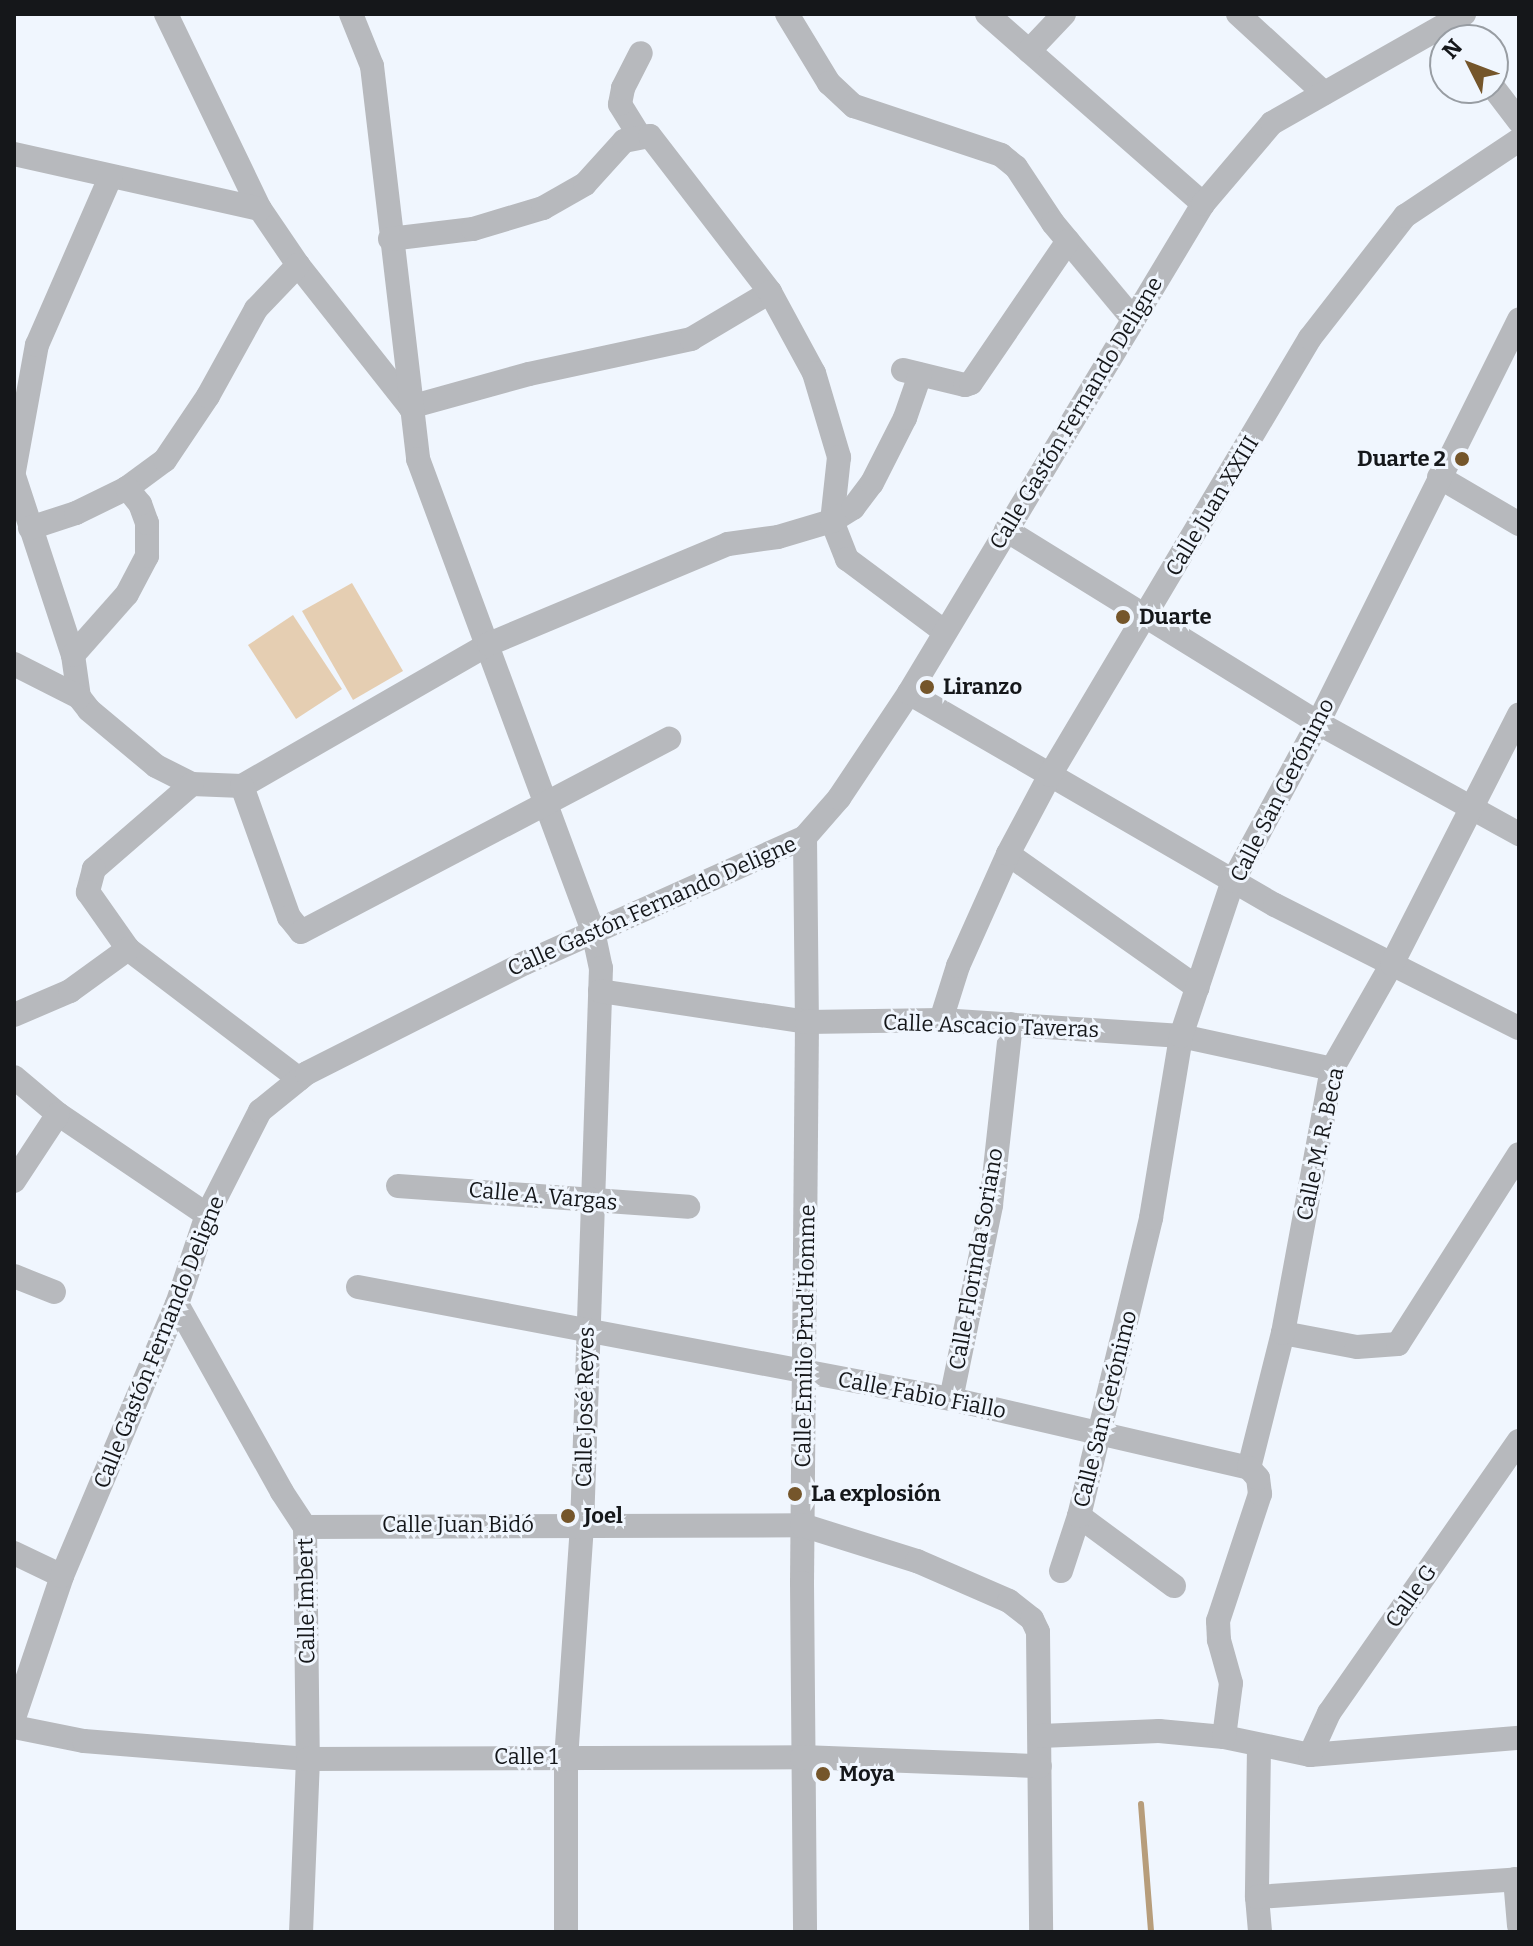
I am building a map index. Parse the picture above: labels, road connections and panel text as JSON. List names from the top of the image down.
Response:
{
  "streets": {
    "street": [
      "Calle Gastón Fernando Deligne",
      "Calle Juan XXIII",
      "Calle San Gerónimo",
      "Calle Ascacio Taveras",
      "Calle M. R. Beca",
      "Calle A. Vargas",
      "Calle Florinda Soriano",
      "Calle Emilio Prud'Homme",
      "Calle Fabio Fiallo",
      "Calle José Reyes",
      "Calle Juan Bidó",
      "Calle G",
      "Calle Imbert",
      "Calle 1"
    ]
  },
  "crossings": [
    ["Calle Gastón Fernando Deligne", "Calle Emilio Prud'Homme"],
    ["Calle Gastón Fernando Deligne", "Calle José Reyes"],
    ["Calle Gastón Fernando Deligne", "Calle Imbert"],
    ["Calle Juan XXIII", "Calle Ascacio Taveras"],
    ["Calle San Gerónimo", "Calle Ascacio Taveras"],
    ["Calle San Gerónimo", "Calle Fabio Fiallo"],
    ["Calle Ascacio Taveras", "Calle M. R. Beca"],
    ["Calle Ascacio Taveras", "Calle Florinda Soriano"],
    ["Calle Ascacio Taveras", "Calle Emilio Prud'Homme"],
    ["Calle Ascacio Taveras", "Calle José Reyes"],
    ["Calle M. R. Beca", "Calle Fabio Fiallo"],
    ["Calle A. Vargas", "Calle José Reyes"],
    ["Calle Florinda Soriano", "Calle Fabio Fiallo"],
    ["Calle Emilio Prud'Homme", "Calle Fabio Fiallo"],
    ["Calle Emilio Prud'Homme", "Calle Juan Bidó"],
    ["Calle Emilio Prud'Homme", "Calle 1"],
    ["Calle Fabio Fiallo", "Calle José Reyes"],
    ["Calle José Reyes", "Calle Juan Bidó"],
    ["Calle José Reyes", "Calle 1"],
    ["Calle Juan Bidó", "Calle Imbert"],
    ["Calle Juan Bidó", "Calle 1"],
    ["Calle Imbert", "Calle 1"]
  ],
  "places": [
    "Duarte 2",
    "Duarte",
    "Liranzo",
    "La explosión",
    "Joel",
    "Moya"
  ],
  "north": "top left"
}
